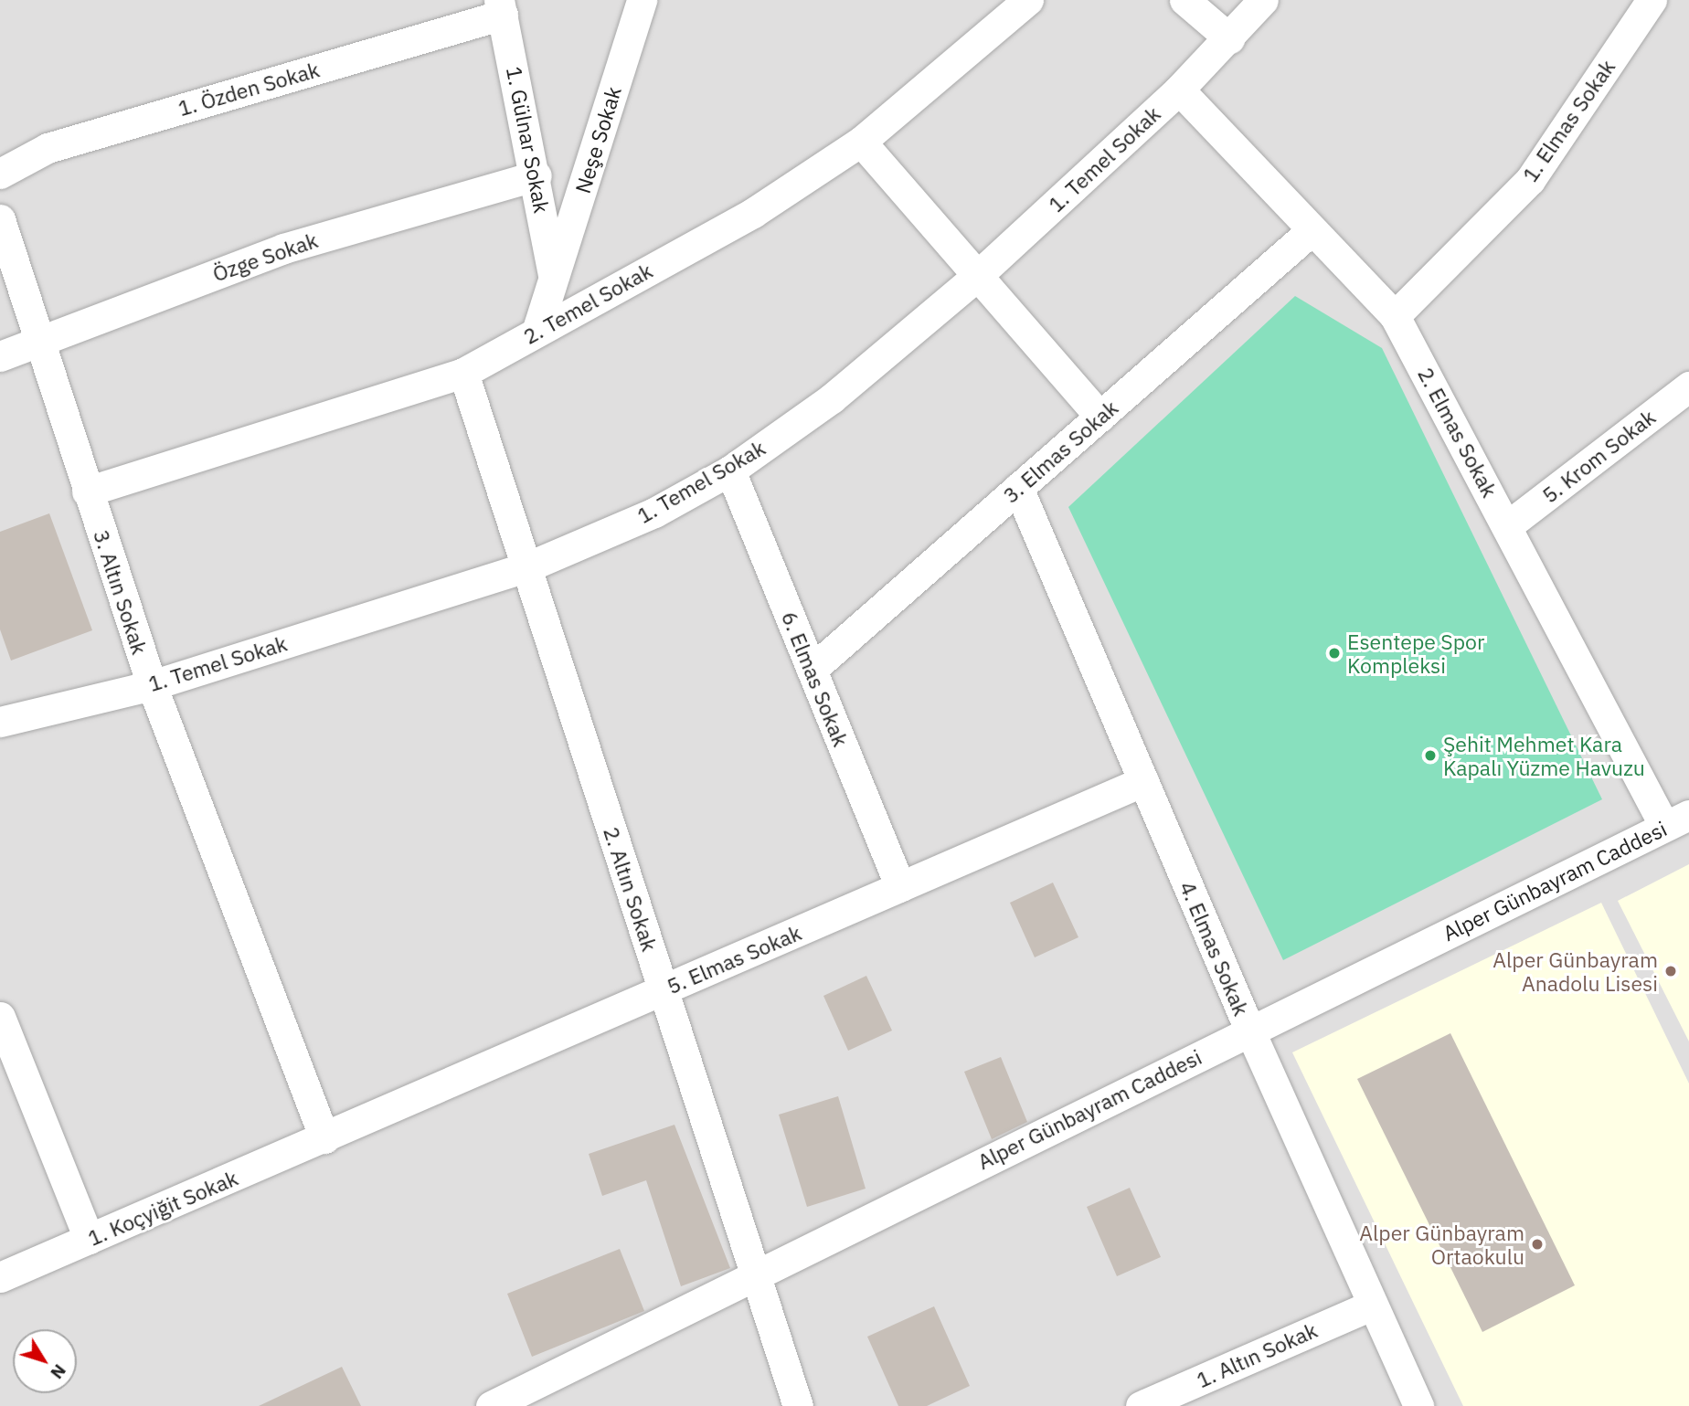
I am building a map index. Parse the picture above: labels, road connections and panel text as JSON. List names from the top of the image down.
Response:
{
  "streets": {
    "street": [
      "1. Özden Sokak",
      "1. Elmas Sokak",
      "1. Gülnar Sokak",
      "Neşe Sokak",
      "1. Temel Sokak",
      "Özge Sokak",
      "2. Temel Sokak",
      "2. Elmas Sokak",
      "3. Elmas Sokak",
      "5. Krom Sokak",
      "3. Altın Sokak",
      "6. Elmas Sokak",
      "Alper Günbayram Caddesi",
      "2. Altın Sokak",
      "4. Elmas Sokak",
      "5. Elmas Sokak",
      "1. Koçyiğit Sokak",
      "1. Altın Sokak"
    ]
  },
  "crossings": [
    ["1. Özden Sokak", "1. Gülnar Sokak"],
    ["1. Elmas Sokak", "2. Elmas Sokak"],
    ["1. Gülnar Sokak", "Neşe Sokak"],
    ["1. Gülnar Sokak", "Özge Sokak"],
    ["Neşe Sokak", "2. Temel Sokak"],
    ["1. Temel Sokak", "2. Elmas Sokak"],
    ["1. Temel Sokak", "3. Altın Sokak"],
    ["1. Temel Sokak", "6. Elmas Sokak"],
    ["1. Temel Sokak", "2. Altın Sokak"],
    ["Özge Sokak", "3. Altın Sokak"],
    ["2. Temel Sokak", "3. Altın Sokak"],
    ["2. Temel Sokak", "2. Altın Sokak"],
    ["2. Elmas Sokak", "3. Elmas Sokak"],
    ["2. Elmas Sokak", "5. Krom Sokak"],
    ["2. Elmas Sokak", "Alper Günbayram Caddesi"],
    ["3. Elmas Sokak", "6. Elmas Sokak"],
    ["3. Elmas Sokak", "4. Elmas Sokak"],
    ["3. Altın Sokak", "5. Elmas Sokak"],
    ["3. Altın Sokak", "1. Koçyiğit Sokak"],
    ["6. Elmas Sokak", "5. Elmas Sokak"],
    ["Alper Günbayram Caddesi", "2. Altın Sokak"],
    ["Alper Günbayram Caddesi", "4. Elmas Sokak"],
    ["2. Altın Sokak", "5. Elmas Sokak"],
    ["4. Elmas Sokak", "5. Elmas Sokak"],
    ["4. Elmas Sokak", "1. Altın Sokak"],
    ["5. Elmas Sokak", "1. Koçyiğit Sokak"]
  ],
  "places": [
    "Esentepe Spor Kompleksi",
    "Şehit Mehmet Kara Kapalı Yüzme Havuzu",
    "Alper Günbayram Anadolu Lisesi",
    "Alper Günbayram Ortaokulu"
  ],
  "north": "bottom right"
}
